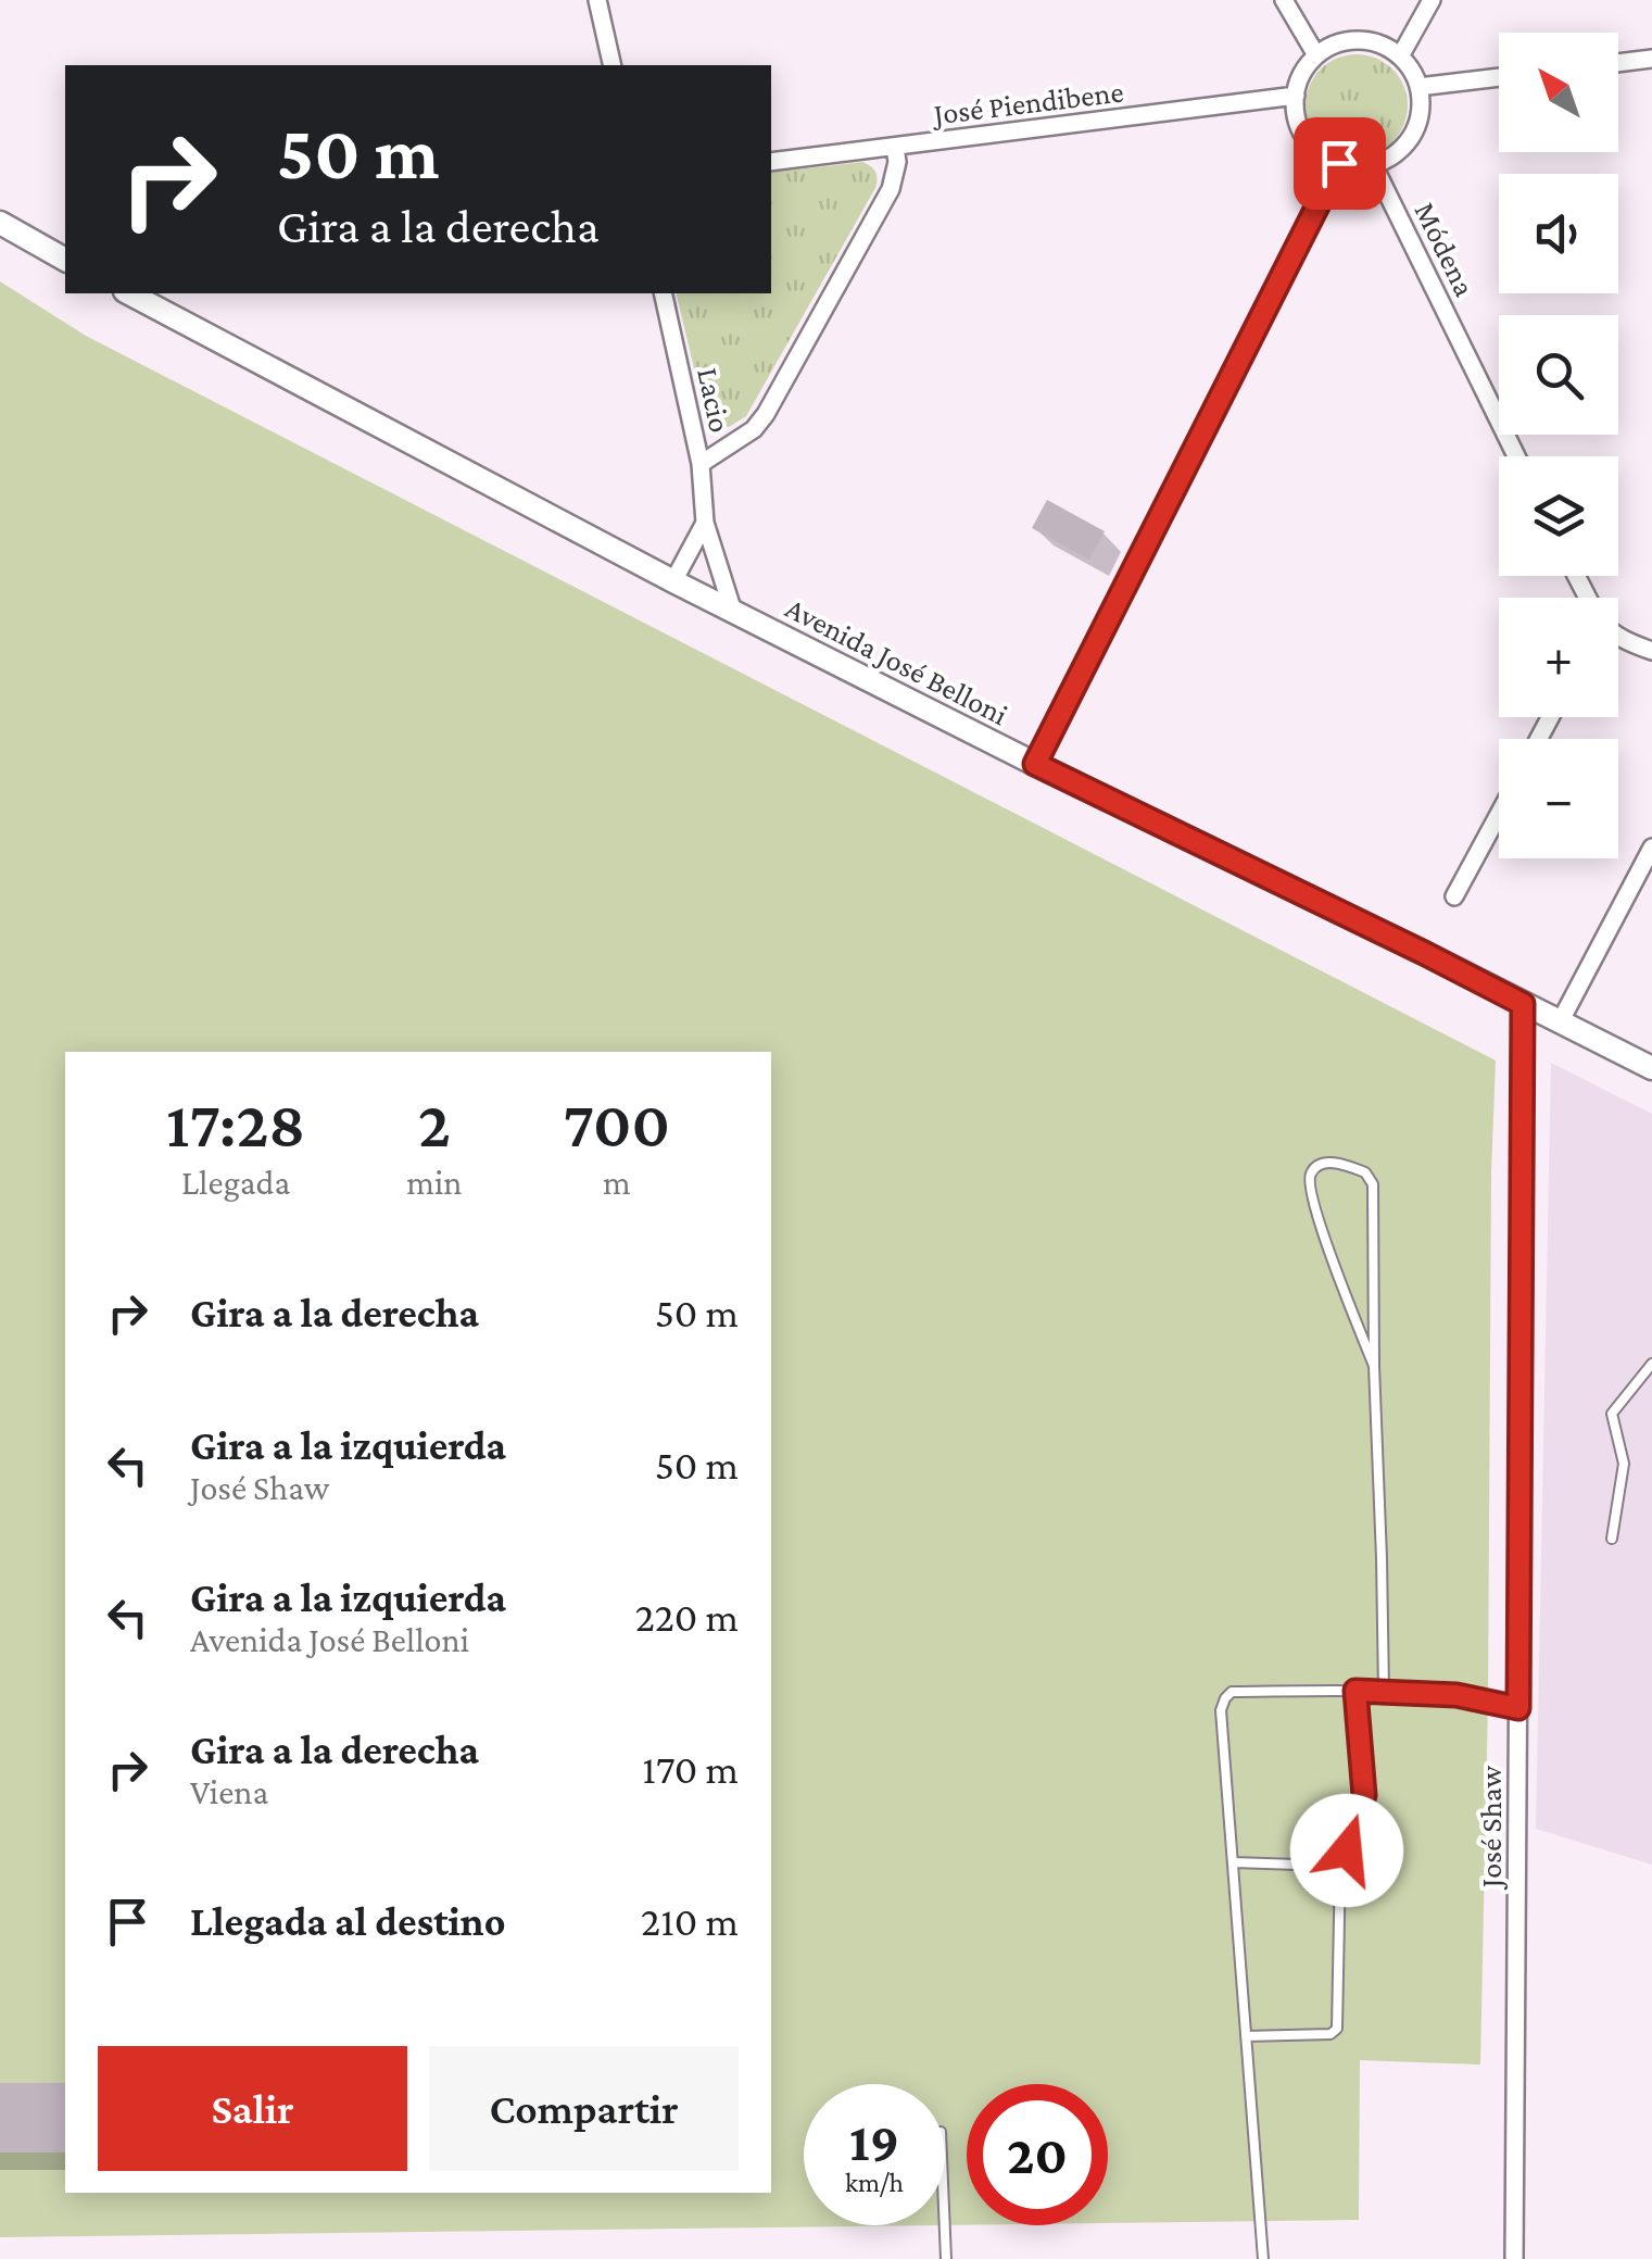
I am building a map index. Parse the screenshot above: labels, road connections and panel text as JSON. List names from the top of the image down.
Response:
{
  "streets": {
    "main road": ["Avenida José Belloni"],
    "street": [
      "José Piendibene",
      "Módena",
      "Lacio",
      "José Shaw"
    ]
  },
  "crossings": [
    ["José Piendibene", "Módena"],
    ["Lacio", "Avenida José Belloni"],
    ["Avenida José Belloni", "José Shaw"]
  ],
  "north": "top left",
  "page": {
    "map_buttons": ["+", "−"],
    "turn": ["50 m", "Gira a la derecha"],
    "eta": [
      "17:28",
      "Llegada",
      "2",
      "min",
      "700",
      "m"
    ],
    "list": [
      {
        "name": "Gira a la derecha",
        "value": "50 m"
      },
      {
        "name": "Gira a la izquierda",
        "note": "José Shaw",
        "value": "50 m"
      },
      {
        "name": "Gira a la izquierda",
        "note": "Avenida José Belloni",
        "value": "220 m"
      },
      {
        "name": "Gira a la derecha",
        "note": "Viena",
        "value": "170 m"
      },
      {
        "name": "Llegada al destino",
        "value": "210 m"
      }
    ],
    "buttons": ["Salir", "Compartir"],
    "speed": "19 km/h",
    "limit": "20"
  }
}
